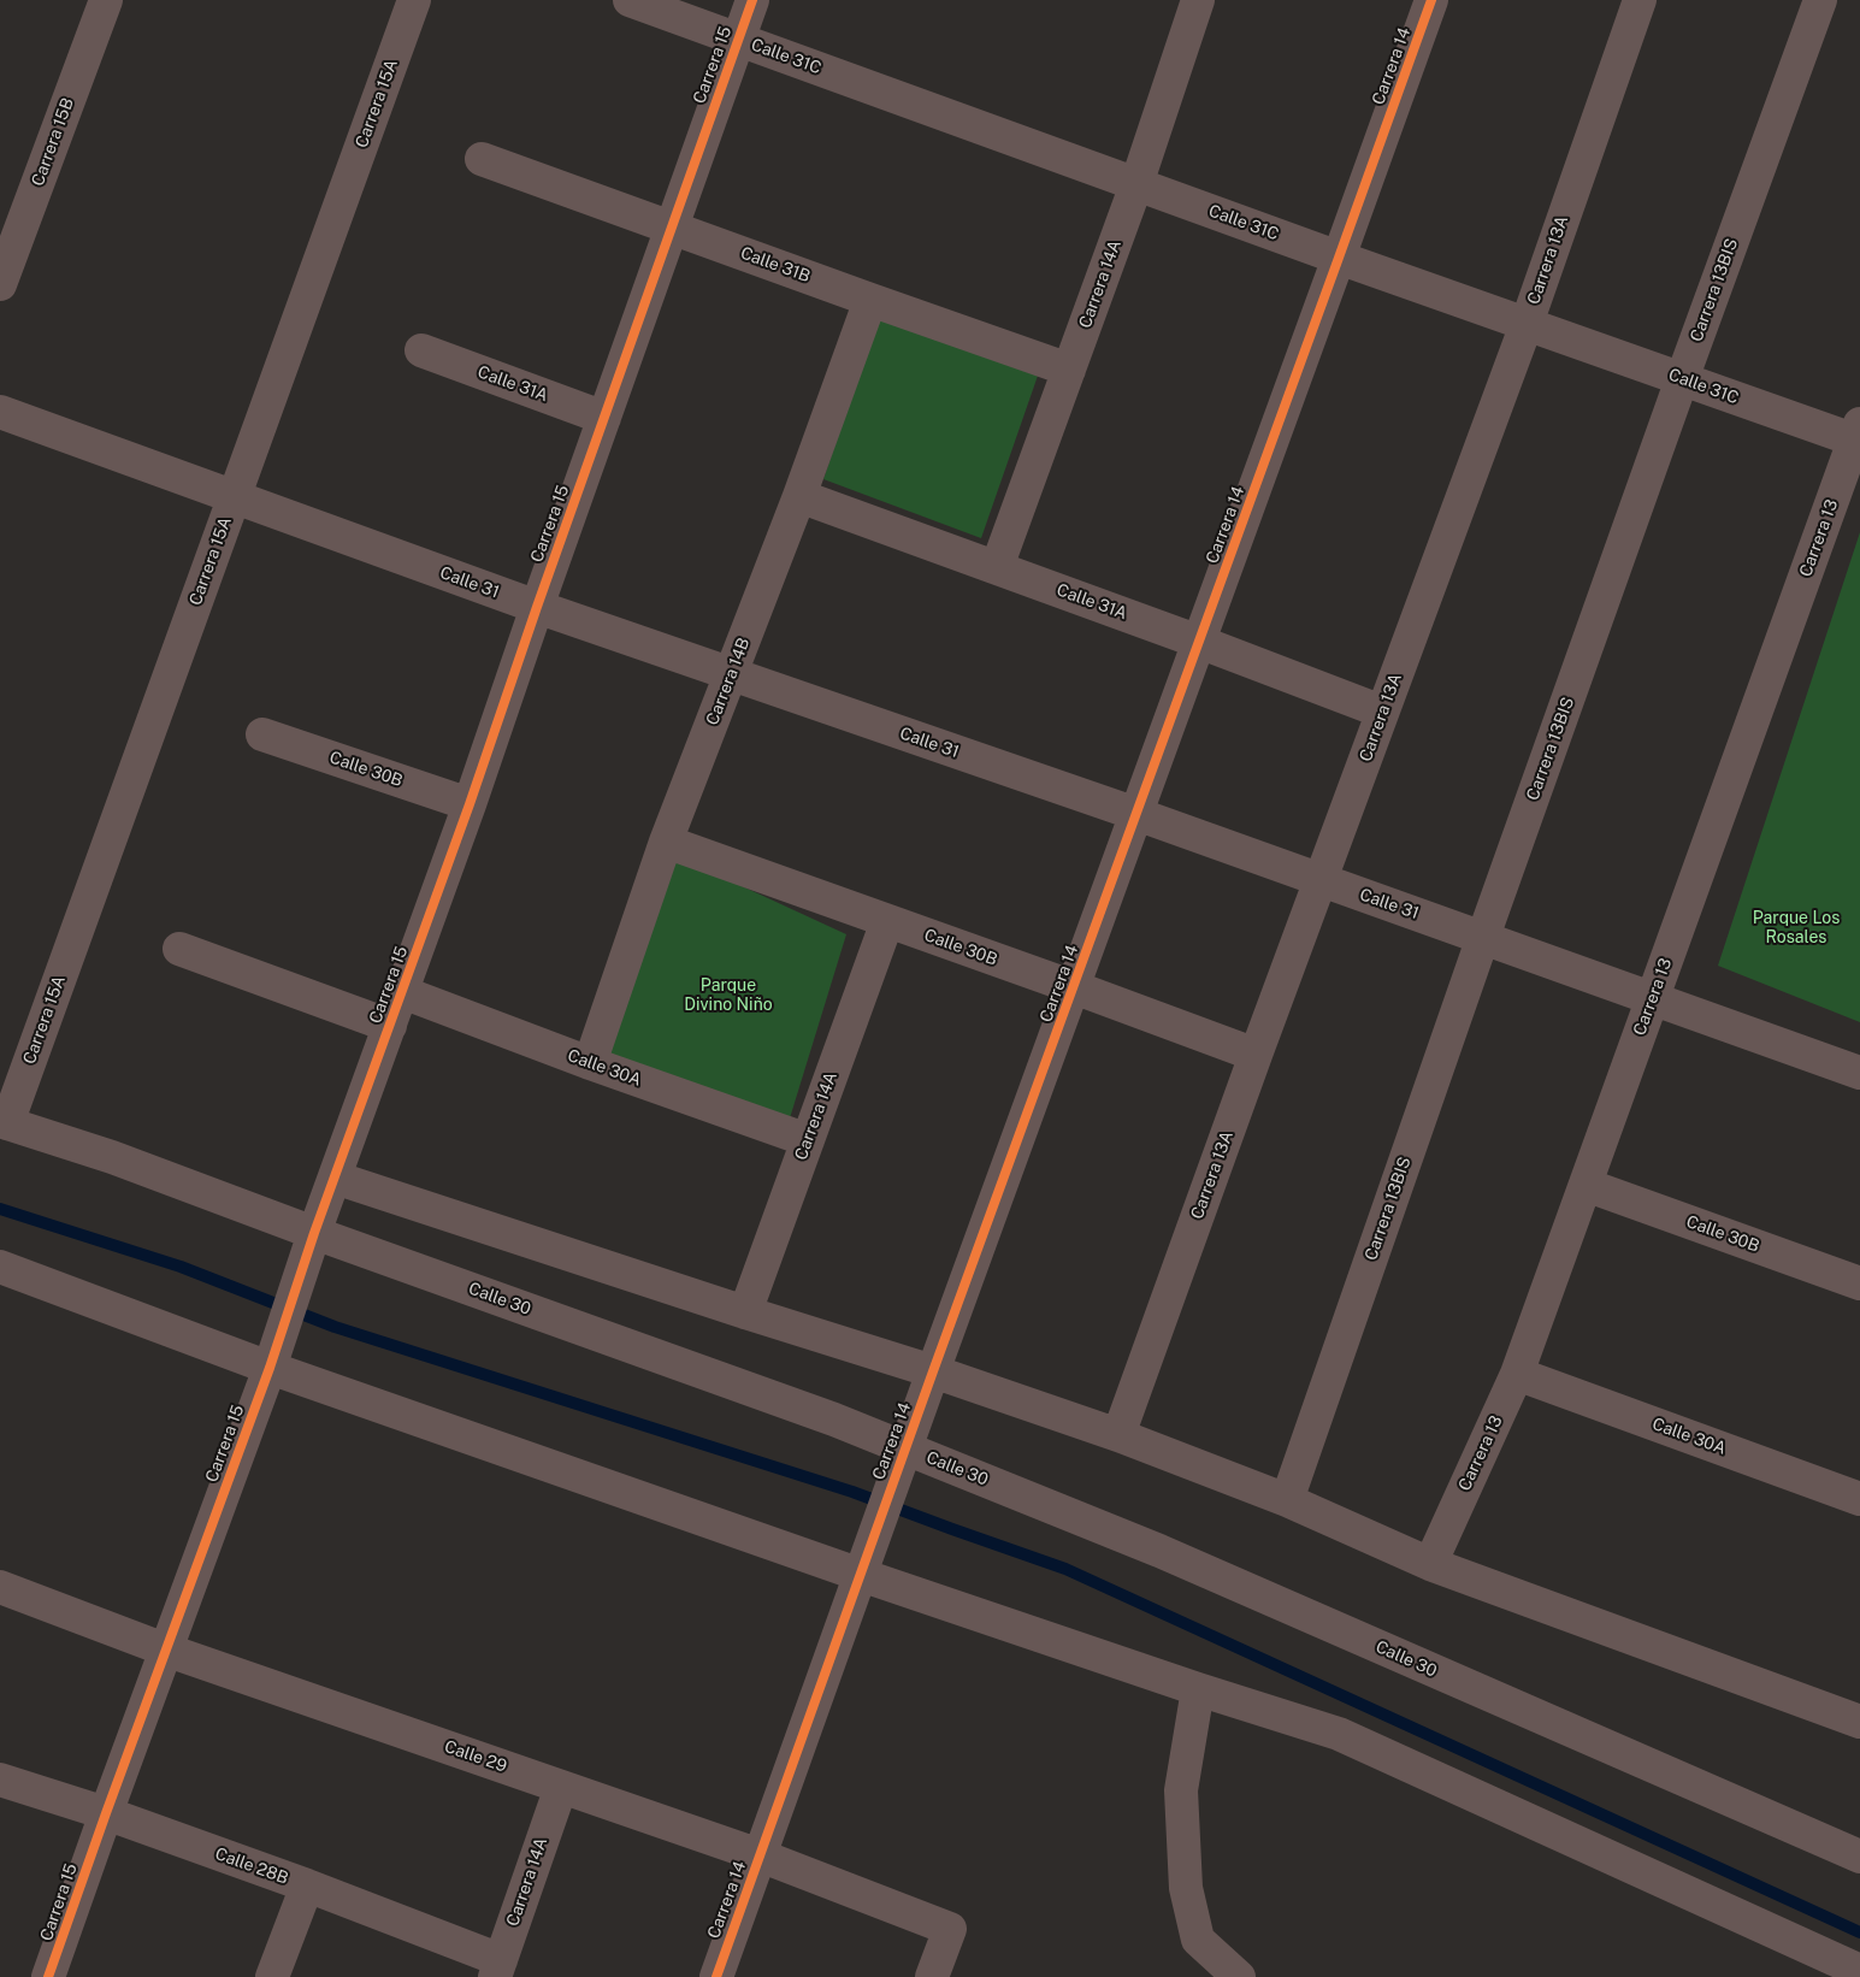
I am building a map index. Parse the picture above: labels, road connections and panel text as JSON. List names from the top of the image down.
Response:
{
  "streets": {
    "street": [
      "Calle 31C",
      "Carrera 15",
      "Carrera 14",
      "Carrera 15A",
      "Carrera 15B",
      "Carrera 13A",
      "Calle 31B",
      "Carrera 14A",
      "Carrera 13BIS",
      "Calle 31A",
      "Carrera 13",
      "Calle 31",
      "Carrera 14B",
      "Calle 30B",
      "Calle 30A",
      "Calle 30",
      "Calle 29",
      "Calle 28B"
    ]
  },
  "crossings": [
    ["Calle 31C", "Carrera 15"],
    ["Calle 31C", "Carrera 14"],
    ["Calle 31C", "Carrera 13A"],
    ["Calle 31C", "Carrera 14A"],
    ["Calle 31C", "Carrera 13BIS"],
    ["Calle 31C", "Carrera 13"],
    ["Carrera 15", "Calle 31B"],
    ["Carrera 15", "Calle 31A"],
    ["Carrera 15", "Calle 31"],
    ["Carrera 15", "Calle 30B"],
    ["Carrera 15", "Calle 30A"],
    ["Carrera 15", "Calle 30"],
    ["Carrera 15", "Calle 29"],
    ["Carrera 15", "Calle 28B"],
    ["Carrera 14", "Calle 31A"],
    ["Carrera 14", "Calle 31"],
    ["Carrera 14", "Calle 30B"],
    ["Carrera 14", "Calle 30"],
    ["Carrera 14", "Calle 29"],
    ["Carrera 15A", "Calle 31"],
    ["Carrera 15A", "Calle 30"],
    ["Carrera 13A", "Calle 31A"],
    ["Carrera 13A", "Calle 31"],
    ["Carrera 13A", "Calle 30B"],
    ["Calle 31B", "Carrera 14A"],
    ["Calle 31B", "Carrera 14B"],
    ["Carrera 14A", "Calle 31A"],
    ["Carrera 14A", "Calle 30B"],
    ["Carrera 14A", "Calle 30A"],
    ["Carrera 14A", "Calle 29"],
    ["Carrera 14A", "Calle 28B"],
    ["Carrera 13BIS", "Calle 31"],
    ["Calle 31A", "Carrera 14B"],
    ["Carrera 13", "Calle 31"],
    ["Carrera 13", "Calle 30B"],
    ["Carrera 13", "Calle 30A"],
    ["Calle 31", "Carrera 14B"],
    ["Carrera 14B", "Calle 30B"],
    ["Carrera 14B", "Calle 30A"]
  ],
  "parks": ["Parque Los Rosales", "Parque Divino Niño"]
}
